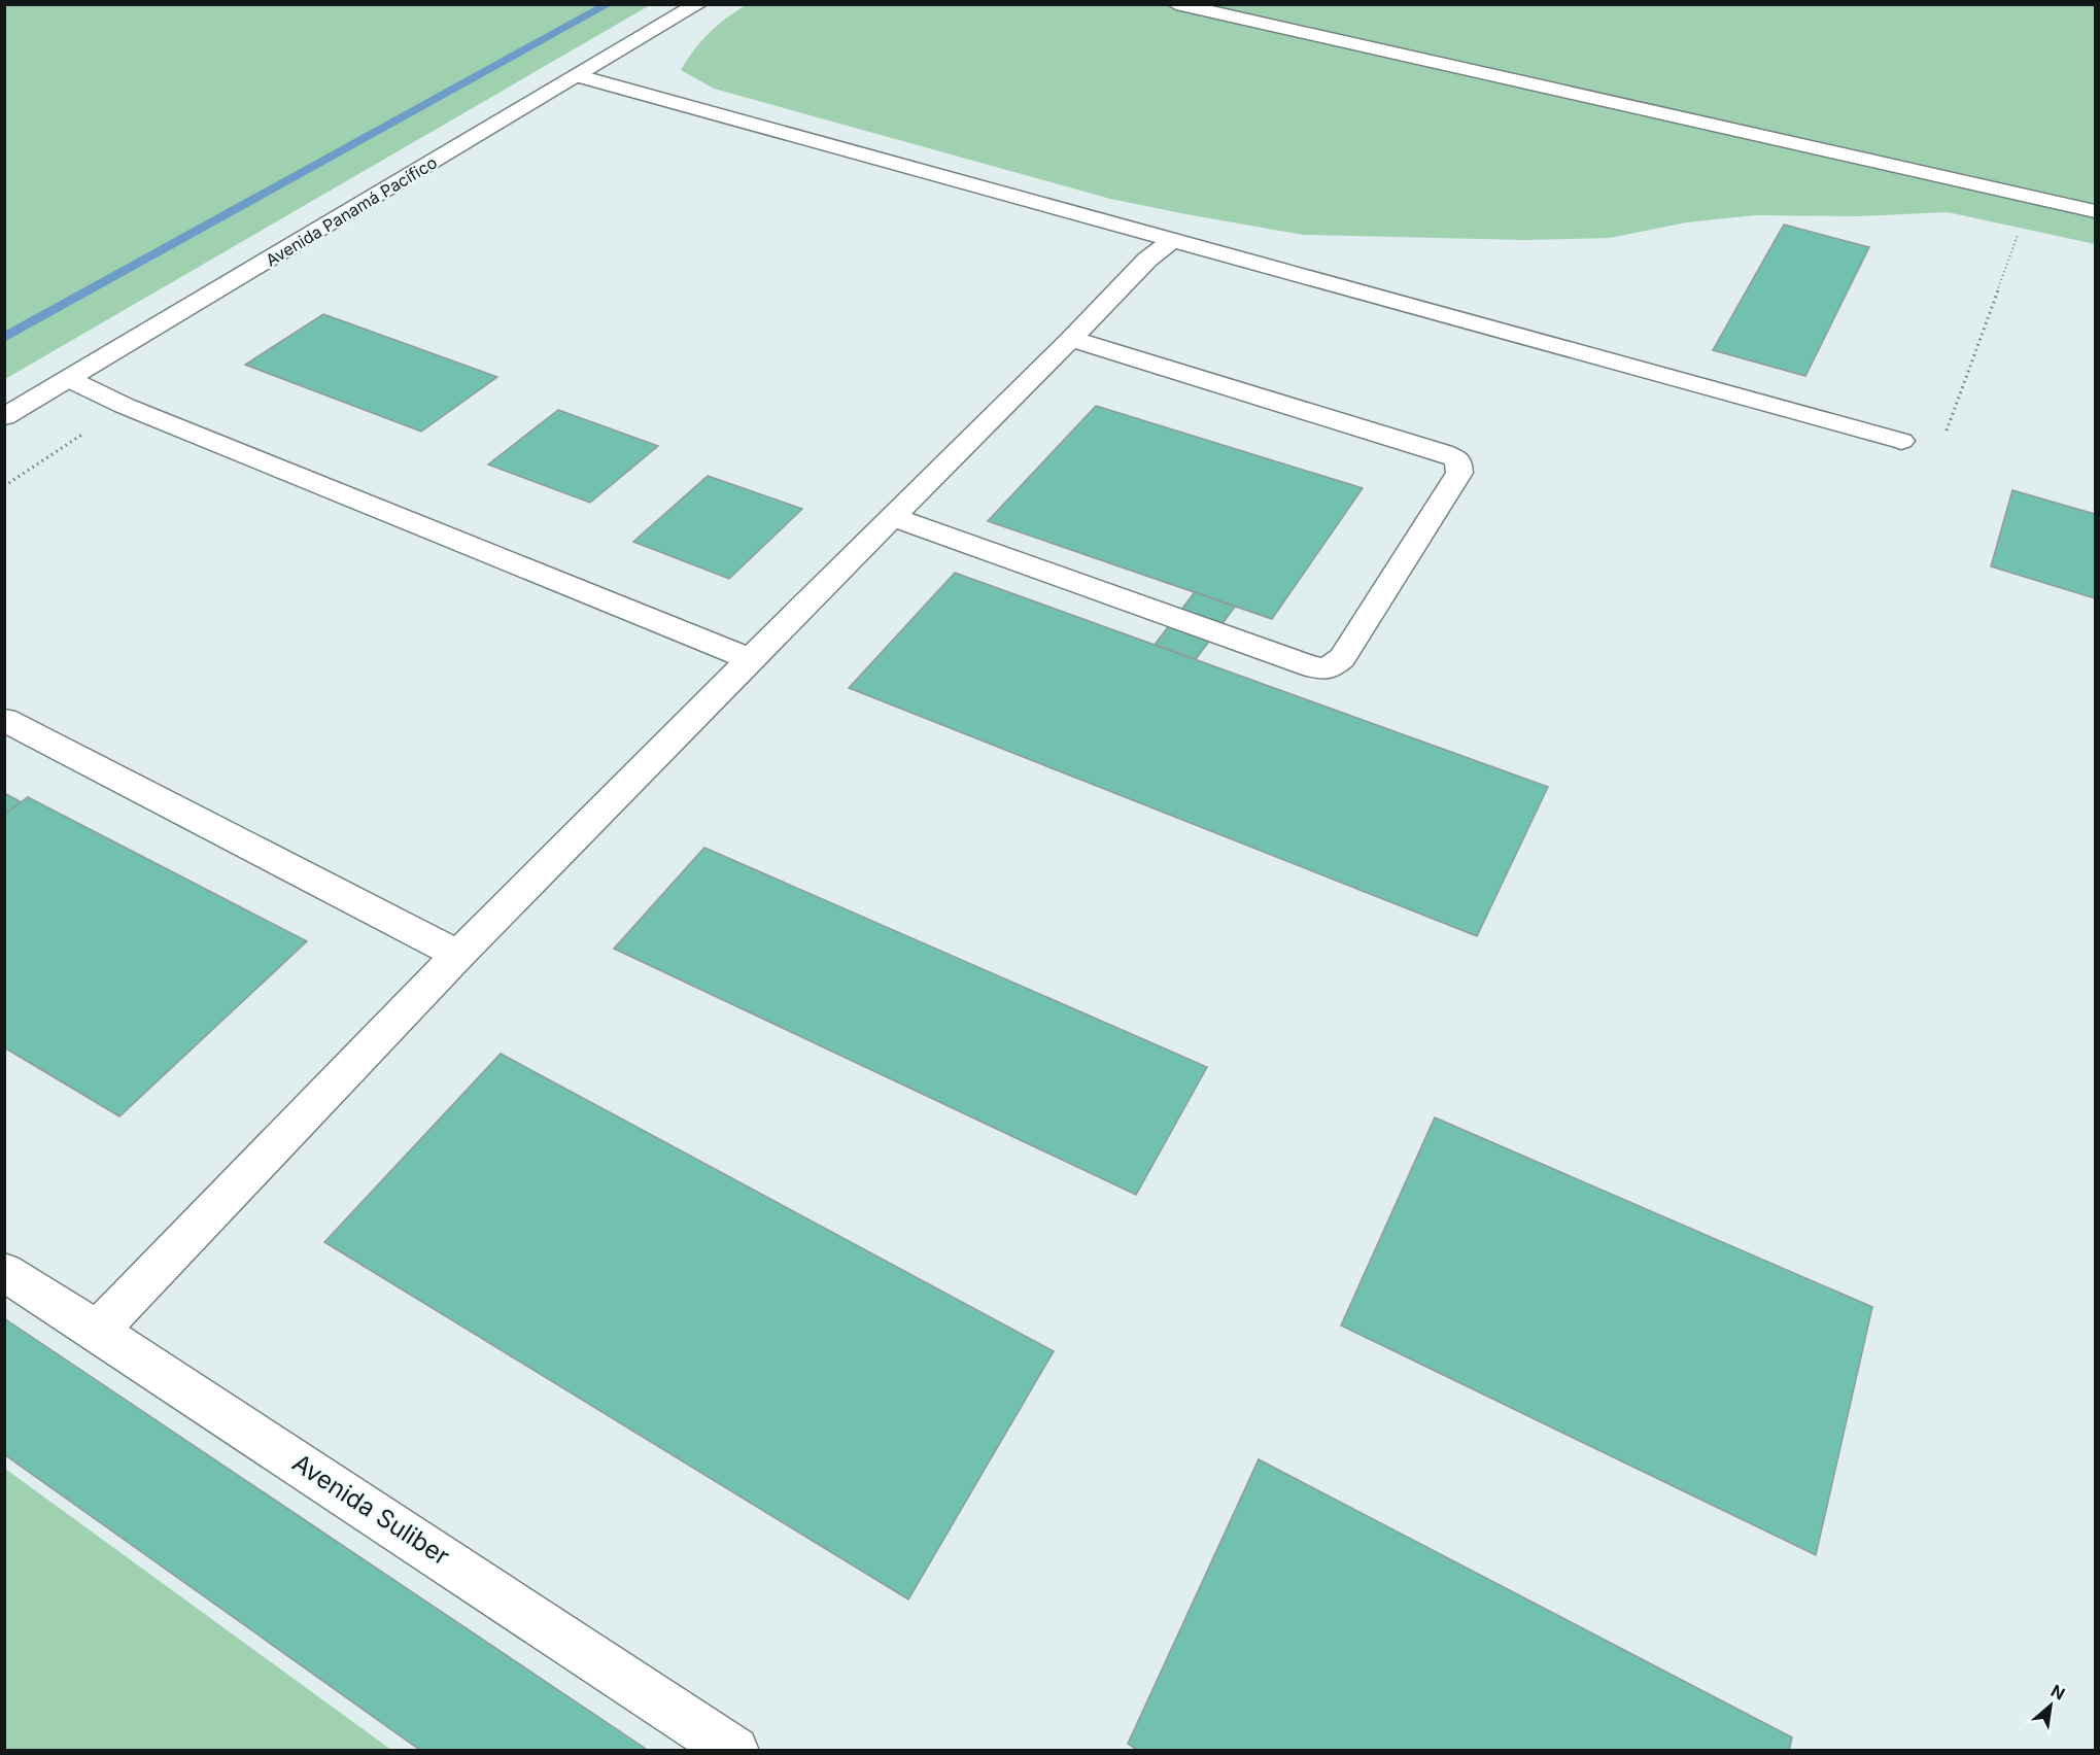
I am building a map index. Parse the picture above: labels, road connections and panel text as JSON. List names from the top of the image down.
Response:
{
  "streets": {
    "street": ["Avenida Panamá Pacífico", "Avenida Suliber"]
  },
  "north": "top right"
}
